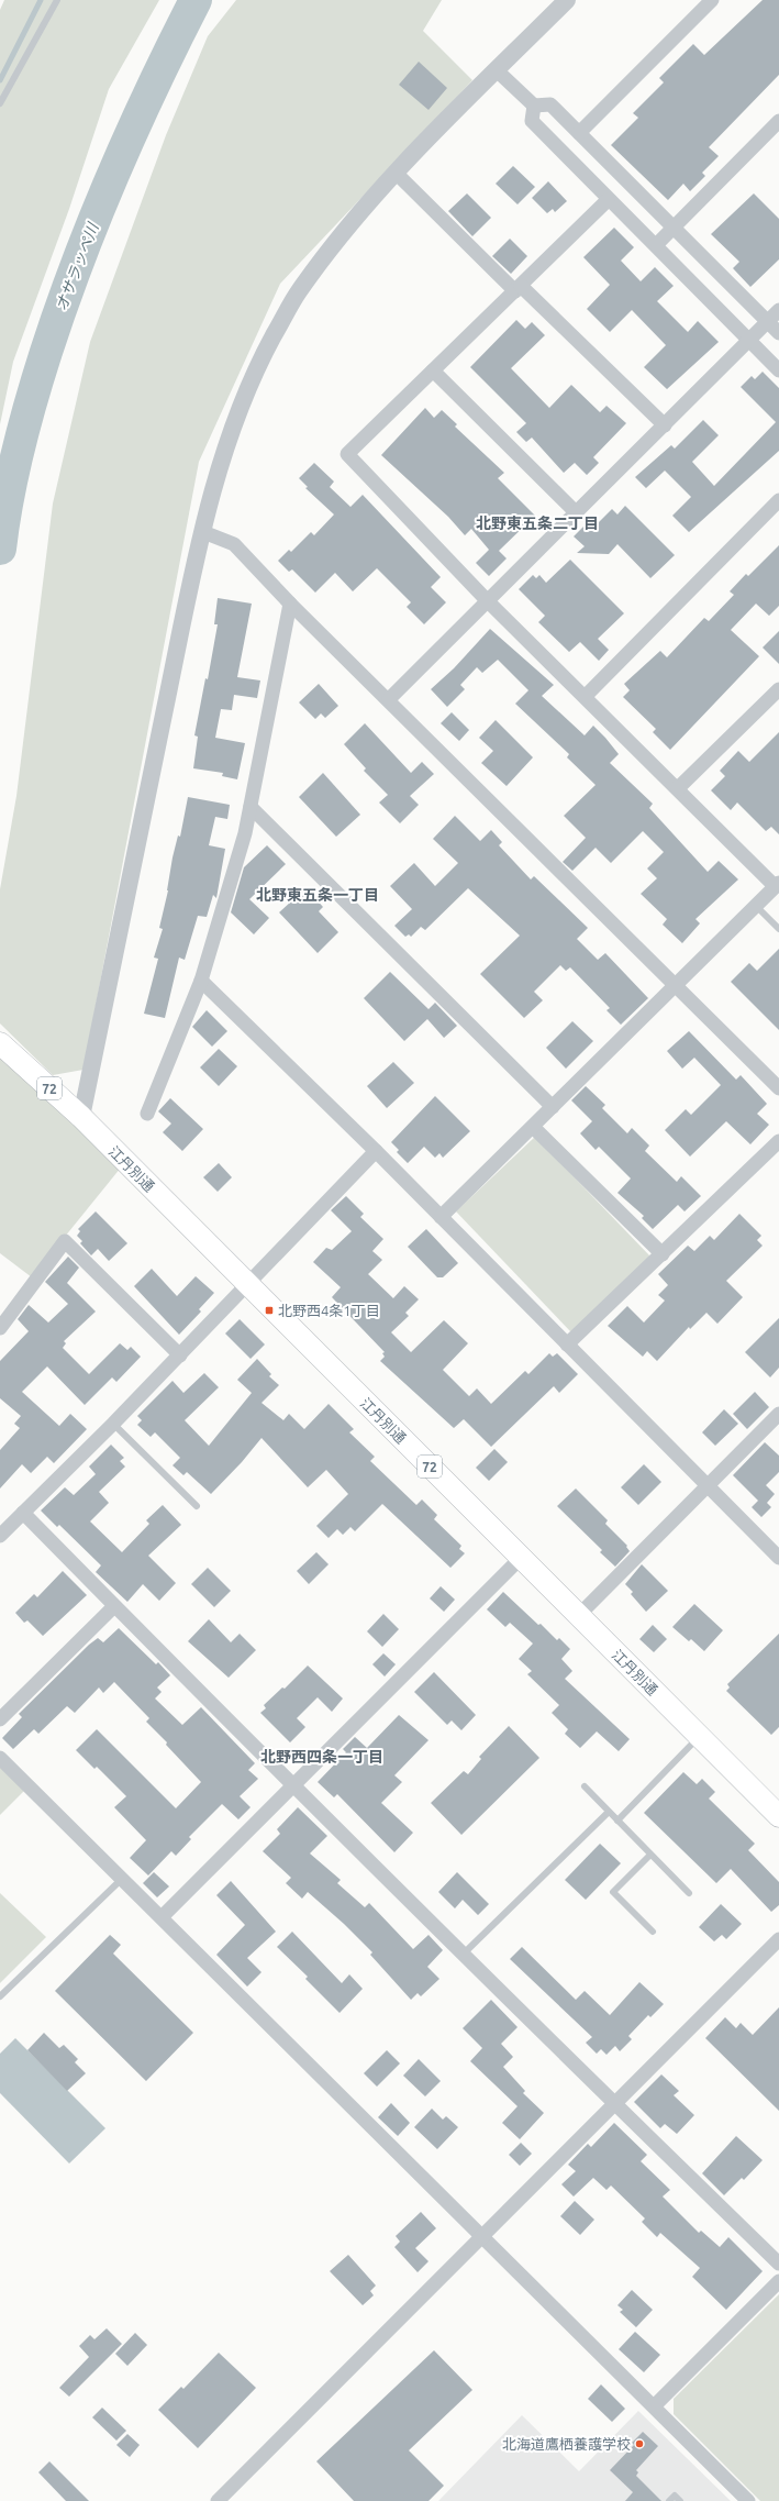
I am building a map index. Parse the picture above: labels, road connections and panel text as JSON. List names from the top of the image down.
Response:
{
  "streets": {
    "main road": ["72", "江丹別通"]
  },
  "crossings": [
    ["72", "江丹別通"]
  ],
  "districts": ["北野東五条二丁目", "北野東五条一丁目", "北野西四条一丁目"],
  "water": ["オサラッペ川"],
  "places": {
    "transit": ["北野西4条1丁目"],
    "other": ["北海道鷹栖養護学校"]
  }
}
